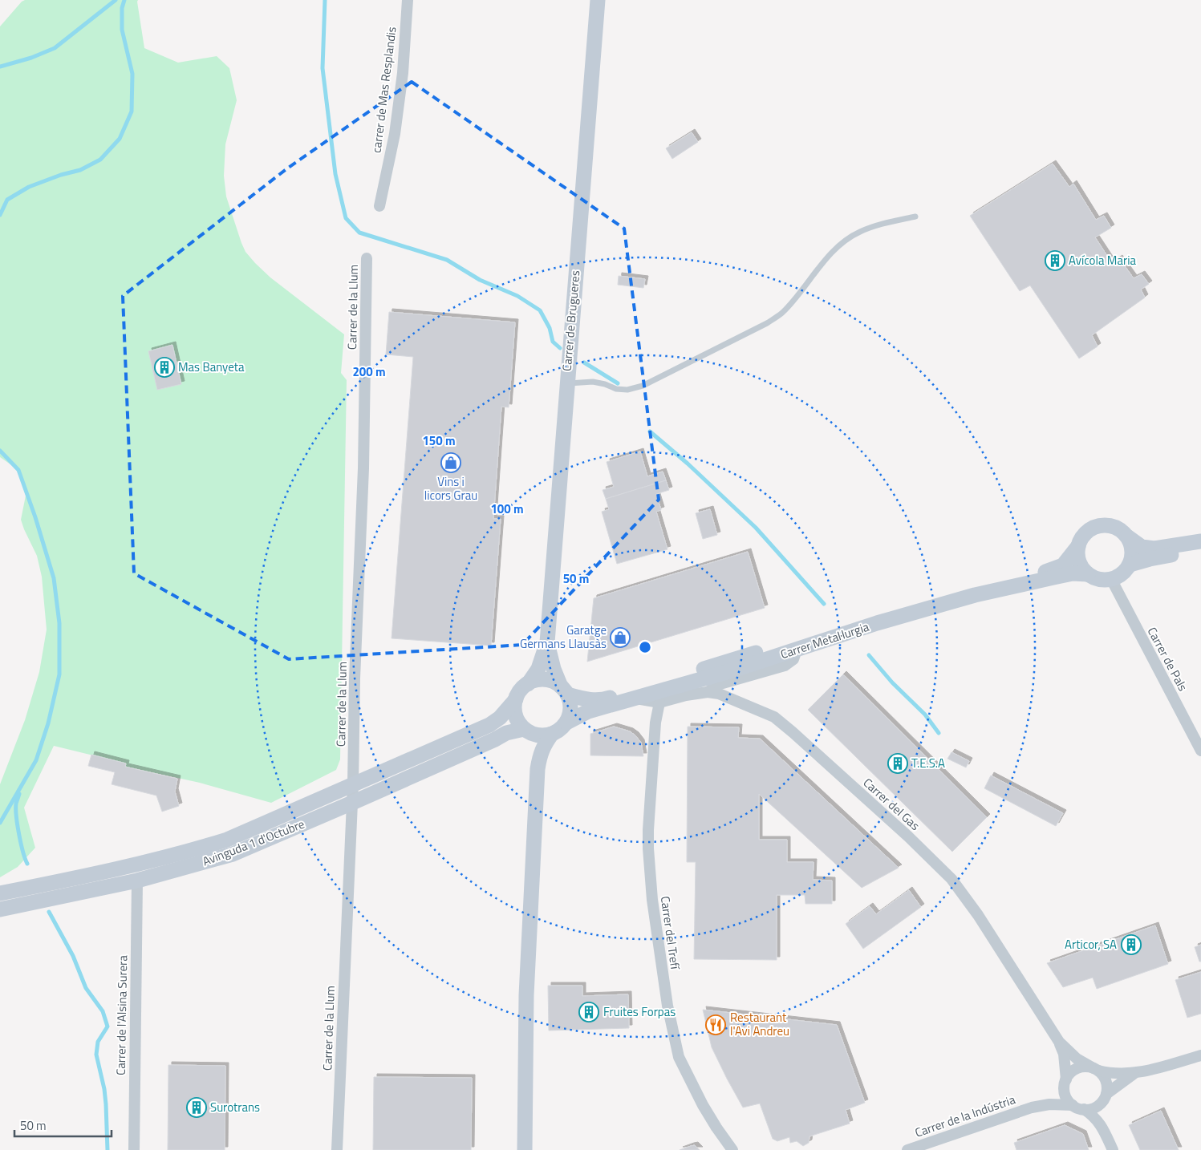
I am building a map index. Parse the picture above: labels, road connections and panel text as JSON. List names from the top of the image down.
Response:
{
  "streets": {
    "main road": ["Carrer de Brugueres", "Carrer Metal·lurgia", "Avinguda 1 d'Octubre"],
    "street": [
      "carrer de Mas Resplandis",
      "Carrer de la Llum",
      "Carrer de Pals",
      "Carrer del Gas",
      "Carrer del Trefí",
      "Carrer de l'Alsina Surera",
      "Carrer de la Indústria"
    ]
  },
  "crossings": [
    ["Carrer de la Llum", "Avinguda 1 d'Octubre"],
    ["Carrer Metal·lurgia", "Carrer de Pals"],
    ["Carrer Metal·lurgia", "Carrer del Gas"],
    ["Carrer Metal·lurgia", "Avinguda 1 d'Octubre"],
    ["Carrer del Gas", "Carrer del Trefí"],
    ["Carrer del Gas", "Carrer de la Indústria"],
    ["Avinguda 1 d'Octubre", "Carrer de l'Alsina Surera"]
  ],
  "places": {
    "building": [
      "Avícola Maria",
      "Mas Banyeta",
      "T.E.S.A",
      "Articor, SA",
      "Fruites Forpas",
      "Surotrans"
    ],
    "shop": ["Vins i licors Grau", "Garatge Germans Llausàs"],
    "restaurant": ["Restaurant l'Avi Andreu"]
  },
  "scale_bar": "50 m",
  "rings": [
    "200 m",
    "150 m",
    "100 m",
    "50 m"
  ]
}
